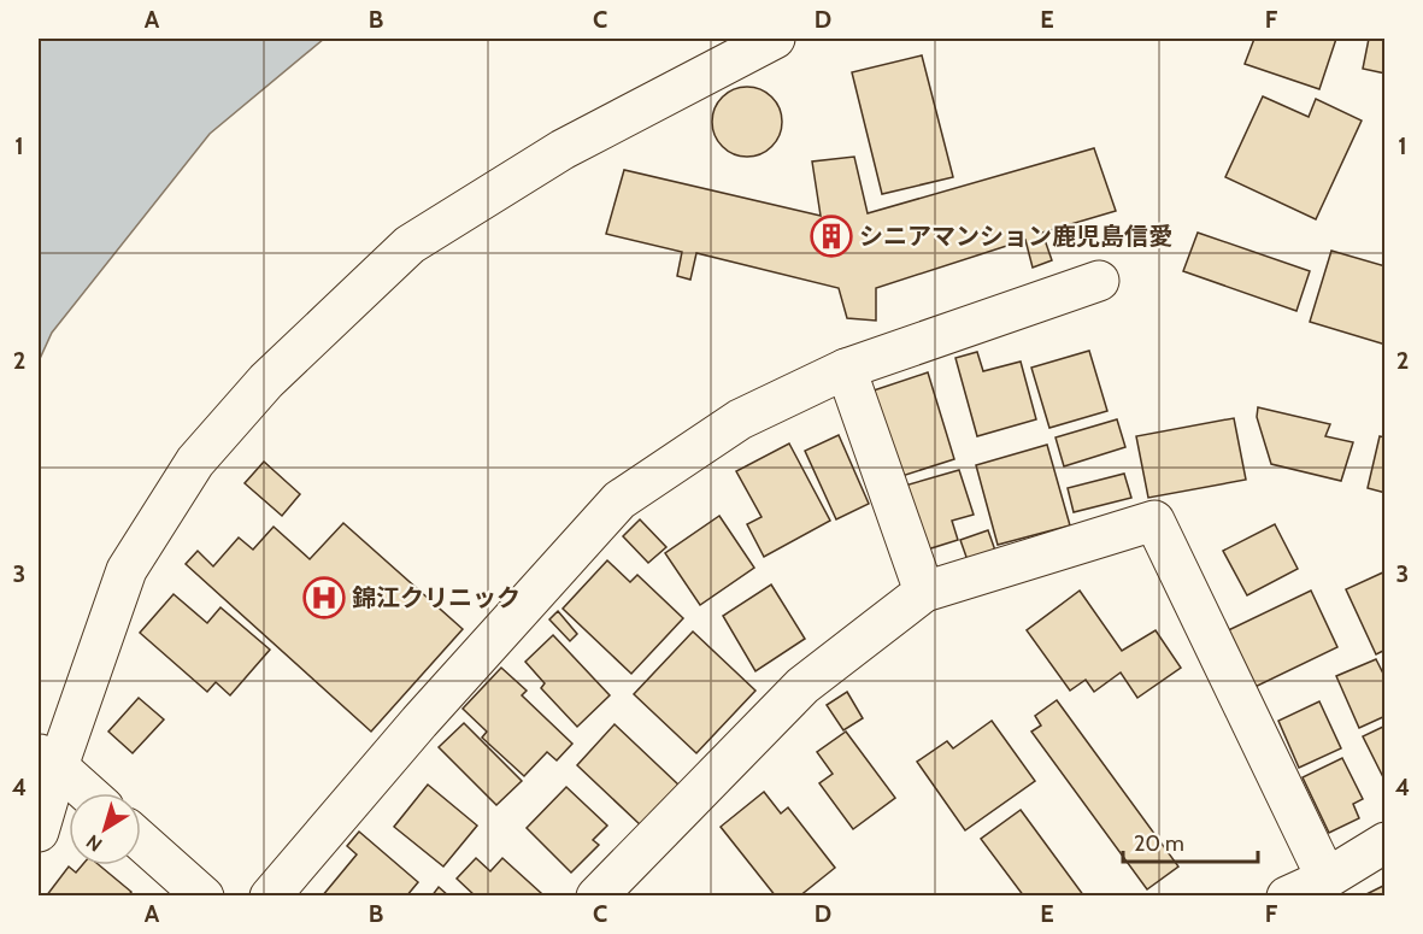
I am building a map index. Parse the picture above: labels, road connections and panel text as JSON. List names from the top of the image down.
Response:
{
  "places": {
    "building": ["シニアマンション鹿児島信愛"],
    "hospital": ["錦江クリニック"]
  },
  "scale_bar": "20 m",
  "north": "bottom left",
  "grid": {
    "columns": [
      "A",
      "B",
      "C",
      "D",
      "E",
      "F"
    ],
    "rows": [
      "1",
      "2",
      "3",
      "4"
    ]
  }
}
